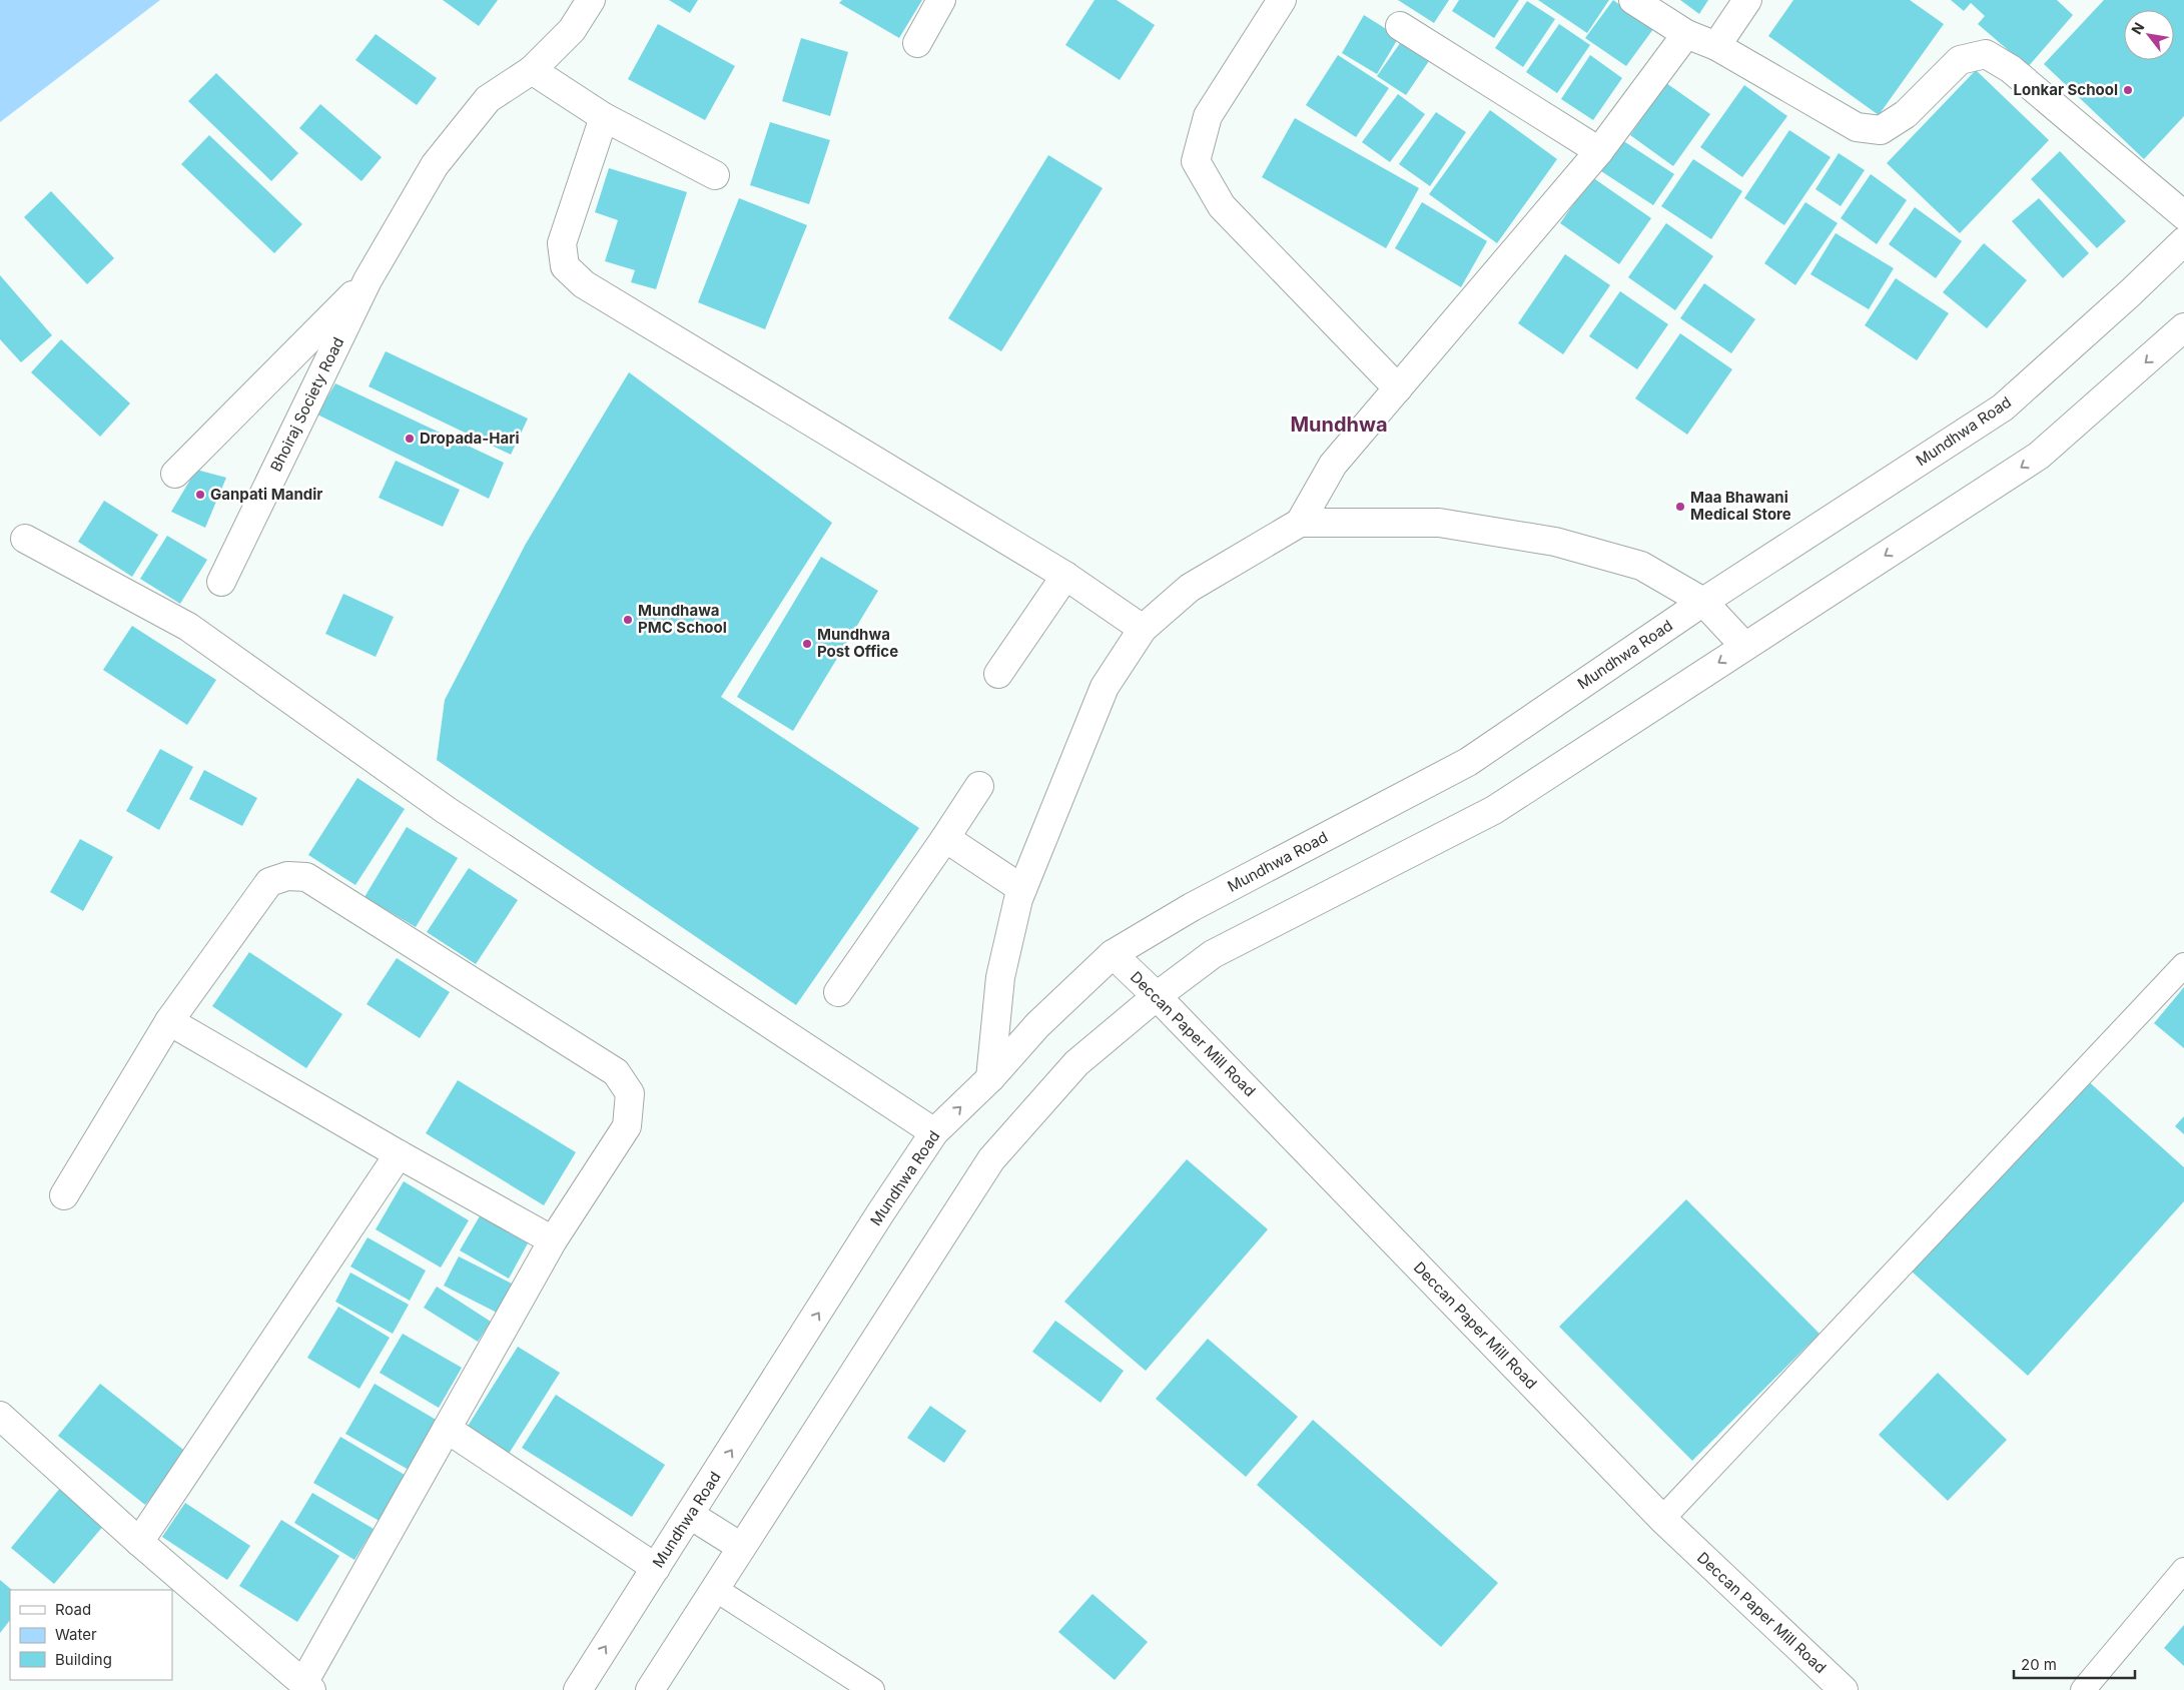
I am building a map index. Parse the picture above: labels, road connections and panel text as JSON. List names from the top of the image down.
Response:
{
  "streets": {
    "street": ["Bhoiraj Society Road", "Mundhwa Road", "Deccan Paper Mill Road"]
  },
  "crossings": [
    ["Mundhwa Road", "Deccan Paper Mill Road"]
  ],
  "districts": ["Mundhwa"],
  "places": [
    "Lonkar School",
    "Dropada-Hari",
    "Ganpati Mandir",
    "Maa Bhawani Medical Store",
    "Mundhawa PMC School",
    "Mundhwa Post Office"
  ],
  "legend": ["Road", "Water", "Building"],
  "scale_bar": "20 m",
  "north": "top left"
}
